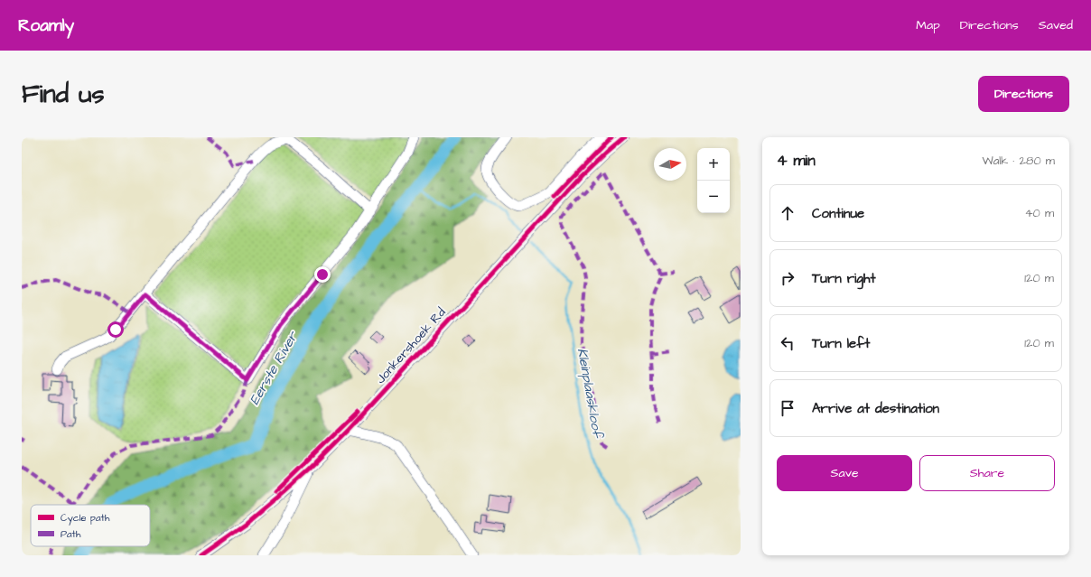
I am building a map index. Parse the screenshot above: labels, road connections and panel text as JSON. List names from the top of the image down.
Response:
{
  "streets": {
    "street": ["Jonkershoek Rd"]
  },
  "water": ["Eerste River", "Kleinplaaskloof"],
  "legend": ["Cycle path", "Path"],
  "north": "right",
  "page": {
    "header": "Roamly",
    "nav": ["Map", "Directions", "Saved"],
    "buttons": [
      "Directions",
      ["Save", "Share"]
    ],
    "title": "Find us",
    "heading": ["4 min", "Walk · 280 m"],
    "map_buttons": ["+", "−"],
    "list": [
      ["Continue", "40 m"],
      ["Turn right", "120 m"],
      ["Turn left", "120 m"],
      "Arrive at destination"
    ]
  }
}
